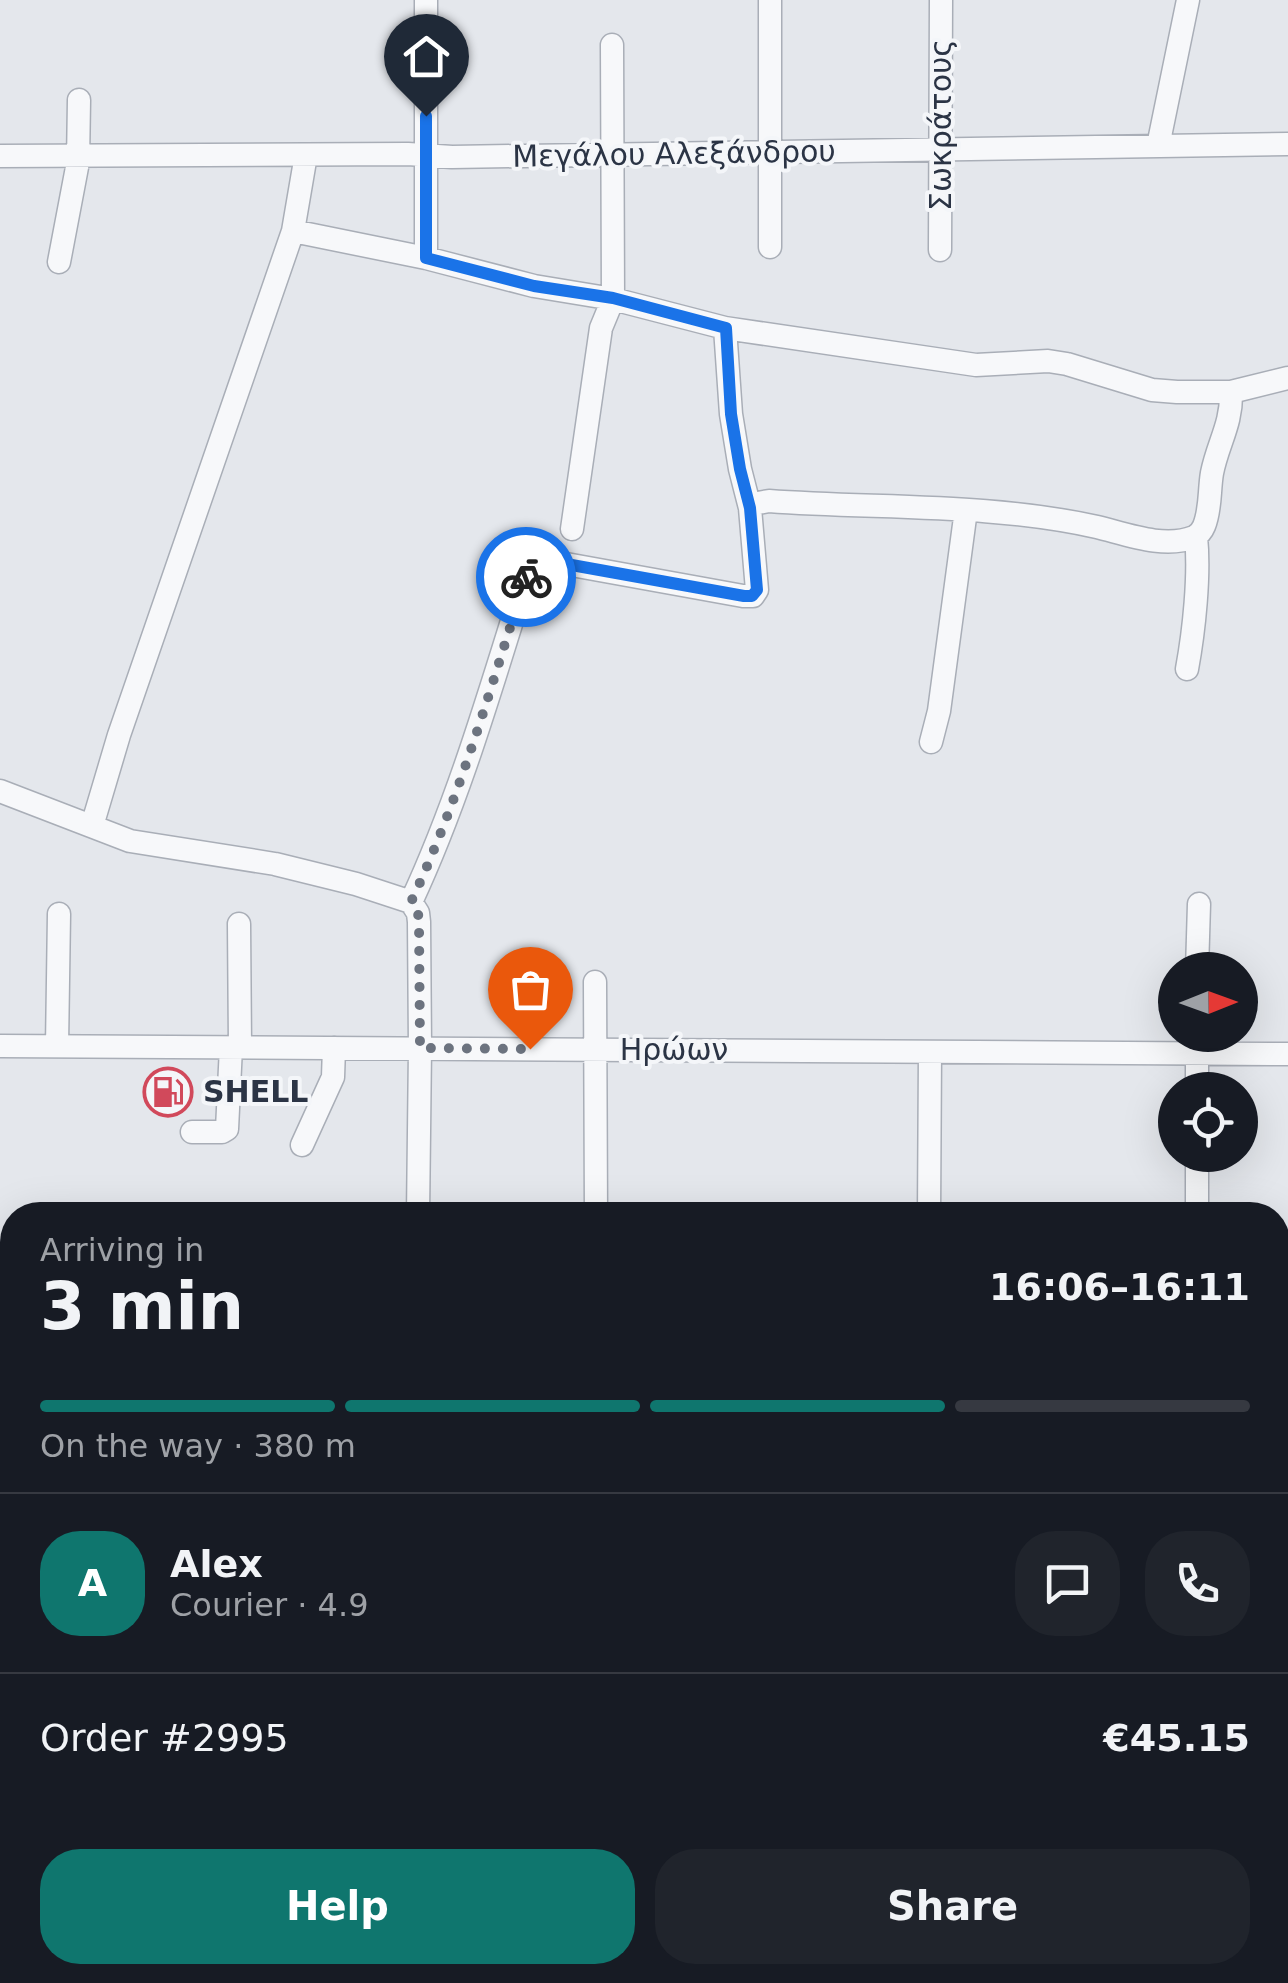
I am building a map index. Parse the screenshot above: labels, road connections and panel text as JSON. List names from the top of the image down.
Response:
{
  "streets": {
    "street": ["Σωκράτους", "Μεγάλου Αλεξάνδρου", "Ηρώων"]
  },
  "crossings": [
    ["Σωκράτους", "Μεγάλου Αλεξάνδρου"]
  ],
  "places": {
    "fuel station": ["SHELL"]
  },
  "north": "right",
  "page": {
    "heading": ["3 min", "Arriving in", "16:06–16:11"],
    "panel": [
      "Alex",
      "Courier · 4.9",
      "Order #2995",
      "€45.15"
    ],
    "bar": "On the way · 380 m",
    "round": "A",
    "buttons": ["Help", "Share"]
  }
}
